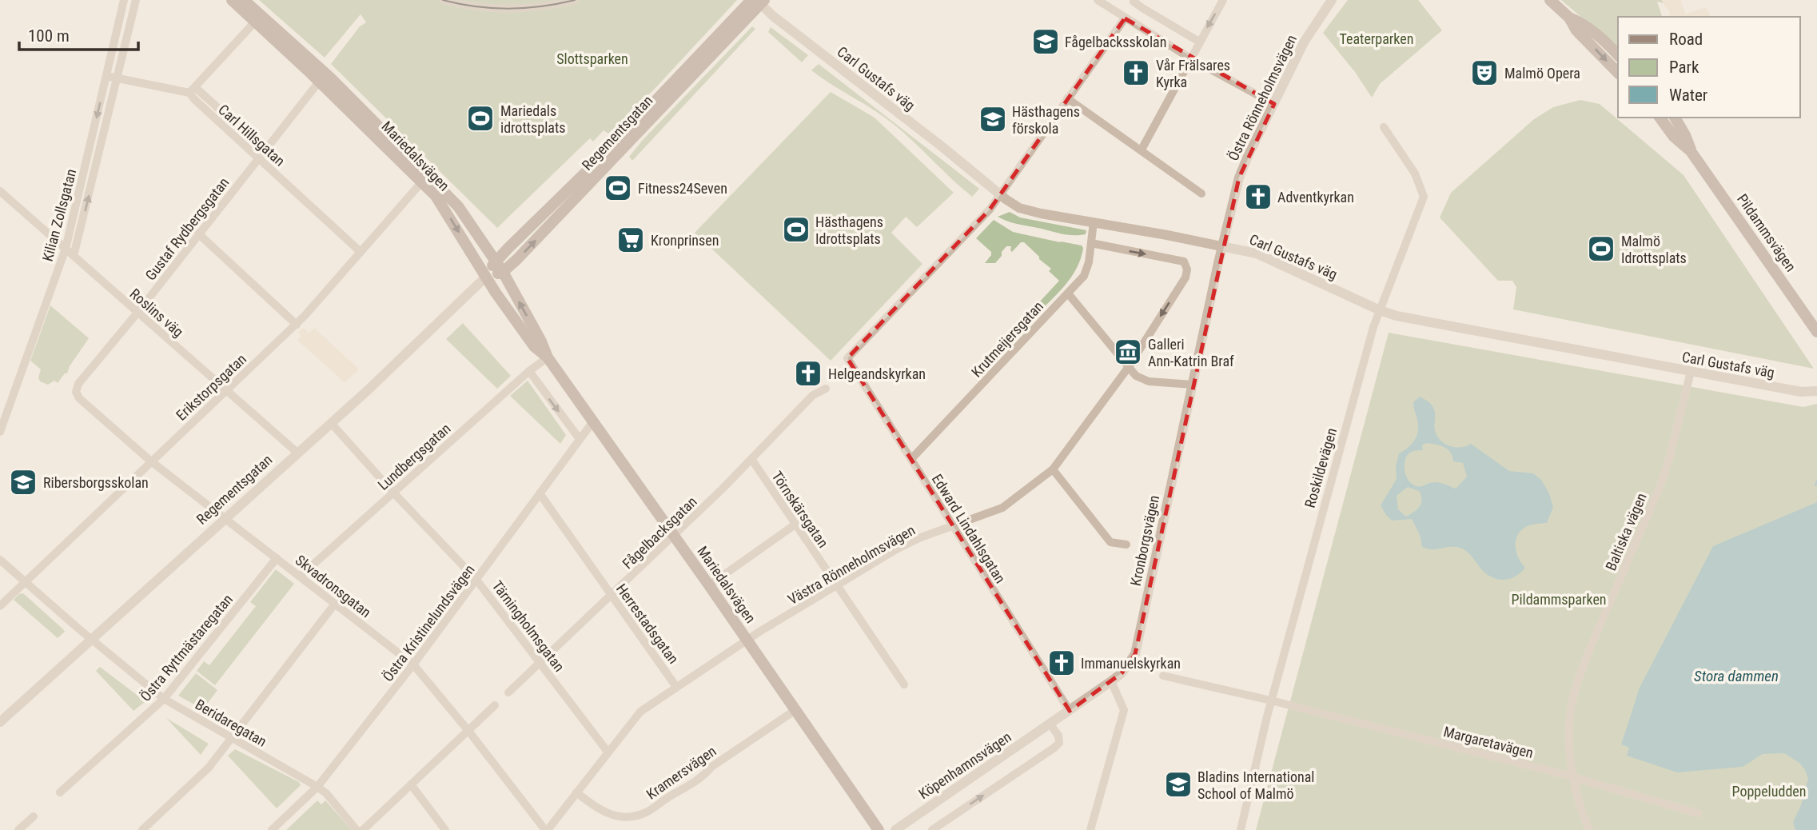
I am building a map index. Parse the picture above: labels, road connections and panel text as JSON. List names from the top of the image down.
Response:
{
  "streets": {
    "main road": ["Regementsgatan", "Mariedalsvägen", "Pildammsvägen"],
    "street": [
      "Carl Gustafs väg",
      "Östra Rönneholmsvägen",
      "Carl Hillsgatan",
      "Kilian Zollsgatan",
      "Gustaf Rydbergsgatan",
      "Roslins väg",
      "Krutmeijersgatan",
      "Erikstorpsgatan",
      "Lundbergsgatan",
      "Roskildevägen",
      "Törnskärsgatan",
      "Edward Lindahlsgatan",
      "Baltiska vägen",
      "Fågelbacksgatan",
      "Kronborgsvägen",
      "Västra Rönneholmsvägen",
      "Skvadronsgatan",
      "Östra Kristinelundsvägen",
      "Herrestadsgatan",
      "Tärningholmsgatan",
      "Östra Ryttmästaregatan",
      "Beridaregatan",
      "Margaretavägen",
      "Köpenhamnsvägen",
      "Kramersvägen"
    ]
  },
  "crossings": [
    ["Carl Gustafs väg", "Östra Rönneholmsvägen"],
    ["Carl Gustafs väg", "Regementsgatan"],
    ["Carl Gustafs väg", "Krutmeijersgatan"],
    ["Carl Gustafs väg", "Roskildevägen"],
    ["Carl Gustafs väg", "Edward Lindahlsgatan"],
    ["Carl Gustafs väg", "Baltiska vägen"],
    ["Carl Gustafs väg", "Kronborgsvägen"],
    ["Östra Rönneholmsvägen", "Kronborgsvägen"],
    ["Regementsgatan", "Mariedalsvägen"],
    ["Regementsgatan", "Roslins väg"],
    ["Regementsgatan", "Skvadronsgatan"],
    ["Regementsgatan", "Tärningholmsgatan"],
    ["Regementsgatan", "Beridaregatan"],
    ["Carl Hillsgatan", "Gustaf Rydbergsgatan"],
    ["Carl Hillsgatan", "Erikstorpsgatan"],
    ["Mariedalsvägen", "Gustaf Rydbergsgatan"],
    ["Mariedalsvägen", "Erikstorpsgatan"],
    ["Mariedalsvägen", "Lundbergsgatan"],
    ["Mariedalsvägen", "Fågelbacksgatan"],
    ["Mariedalsvägen", "Västra Rönneholmsvägen"],
    ["Mariedalsvägen", "Östra Kristinelundsvägen"],
    ["Mariedalsvägen", "Kramersvägen"],
    ["Kilian Zollsgatan", "Roslins väg"],
    ["Gustaf Rydbergsgatan", "Roslins väg"],
    ["Gustaf Rydbergsgatan", "Skvadronsgatan"],
    ["Roslins väg", "Erikstorpsgatan"],
    ["Krutmeijersgatan", "Edward Lindahlsgatan"],
    ["Krutmeijersgatan", "Västra Rönneholmsvägen"],
    ["Erikstorpsgatan", "Skvadronsgatan"],
    ["Erikstorpsgatan", "Beridaregatan"],
    ["Lundbergsgatan", "Skvadronsgatan"],
    ["Lundbergsgatan", "Tärningholmsgatan"],
    ["Roskildevägen", "Margaretavägen"],
    ["Törnskärsgatan", "Fågelbacksgatan"],
    ["Törnskärsgatan", "Västra Rönneholmsvägen"],
    ["Edward Lindahlsgatan", "Västra Rönneholmsvägen"],
    ["Edward Lindahlsgatan", "Köpenhamnsvägen"],
    ["Baltiska vägen", "Margaretavägen"],
    ["Fågelbacksgatan", "Herrestadsgatan"],
    ["Fågelbacksgatan", "Tärningholmsgatan"],
    ["Kronborgsvägen", "Köpenhamnsvägen"],
    ["Västra Rönneholmsvägen", "Skvadronsgatan"],
    ["Västra Rönneholmsvägen", "Herrestadsgatan"],
    ["Västra Rönneholmsvägen", "Tärningholmsgatan"],
    ["Västra Rönneholmsvägen", "Kramersvägen"],
    ["Skvadronsgatan", "Östra Kristinelundsvägen"],
    ["Skvadronsgatan", "Östra Ryttmästaregatan"],
    ["Östra Kristinelundsvägen", "Herrestadsgatan"],
    ["Östra Kristinelundsvägen", "Tärningholmsgatan"],
    ["Östra Kristinelundsvägen", "Beridaregatan"],
    ["Östra Ryttmästaregatan", "Beridaregatan"]
  ],
  "water": ["Stora dammen"],
  "parks": [
    "Teaterparken",
    "Slottsparken",
    "Pildammsparken",
    "Poppeludden"
  ],
  "places": {
    "school or university": [
      "Fågelbacksskolan",
      "Hästhagens förskola",
      "Ribersborgsskolan",
      "Bladins International School of Malmö"
    ],
    "church": [
      "Vår Frälsares Kyrka",
      "Adventkyrkan",
      "Helgeandskyrkan",
      "Immanuelskyrkan"
    ],
    "theatre": ["Malmö Opera"],
    "sports": [
      "Mariedals idrottsplats",
      "Fitness24Seven",
      "Hästhagens Idrottsplats",
      "Malmö Idrottsplats"
    ],
    "supermarket": ["Kronprinsen"],
    "museum": ["Galleri Ann-Katrin Braf"]
  },
  "legend": ["Road", "Park", "Water"],
  "scale_bar": "100 m"
}
